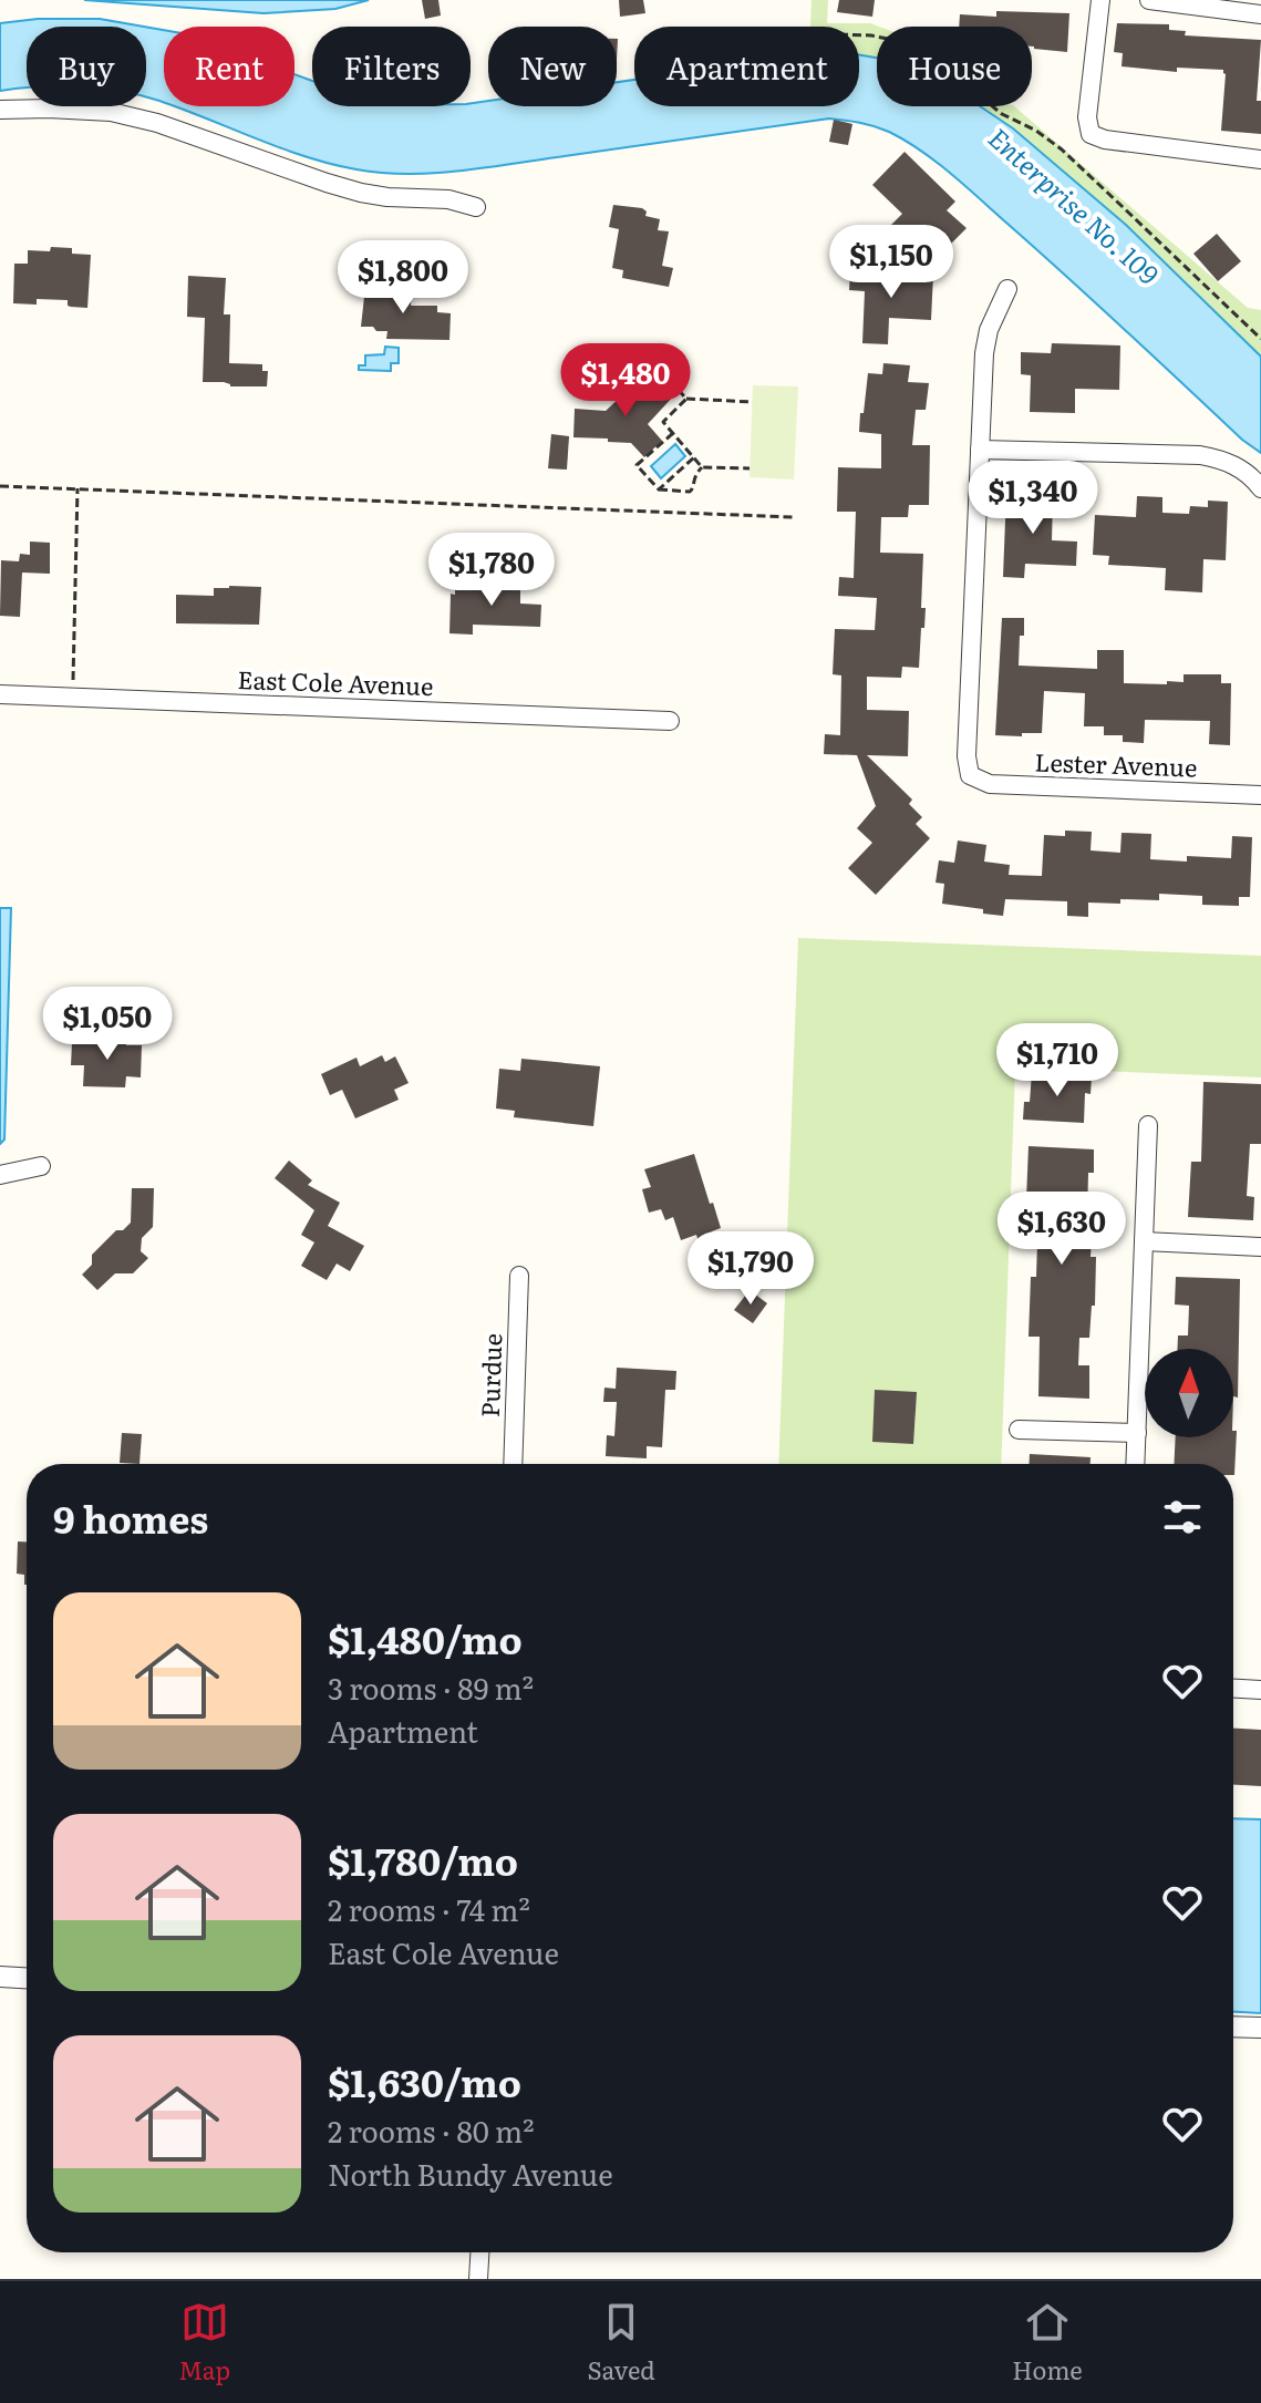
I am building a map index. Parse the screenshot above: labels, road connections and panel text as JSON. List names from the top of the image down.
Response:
{
  "streets": {
    "street": ["East Cole Avenue", "Lester Avenue", "Purdue"]
  },
  "water": ["Enterprise No. 109"],
  "north": "top",
  "page": {
    "chip": [
      "Buy",
      "Rent",
      "Filters",
      "New",
      "Apartment",
      "House"
    ],
    "price": [
      "$1,150",
      "$1,800",
      "$1,480",
      "$1,340",
      "$1,780",
      "$1,050",
      "$1,710",
      "$1,630",
      "$1,790"
    ],
    "heading": "9 homes",
    "list": [
      {
        "name": "$1,480/mo",
        "note": "3 rooms · 89 m² · Apartment"
      },
      {
        "name": "$1,780/mo",
        "note": "2 rooms · 74 m² · East Cole Avenue"
      },
      {
        "name": "$1,630/mo",
        "note": "2 rooms · 80 m² · North Bundy Avenue"
      }
    ],
    "tabs": ["Map", "Saved", "Home"]
  }
}
